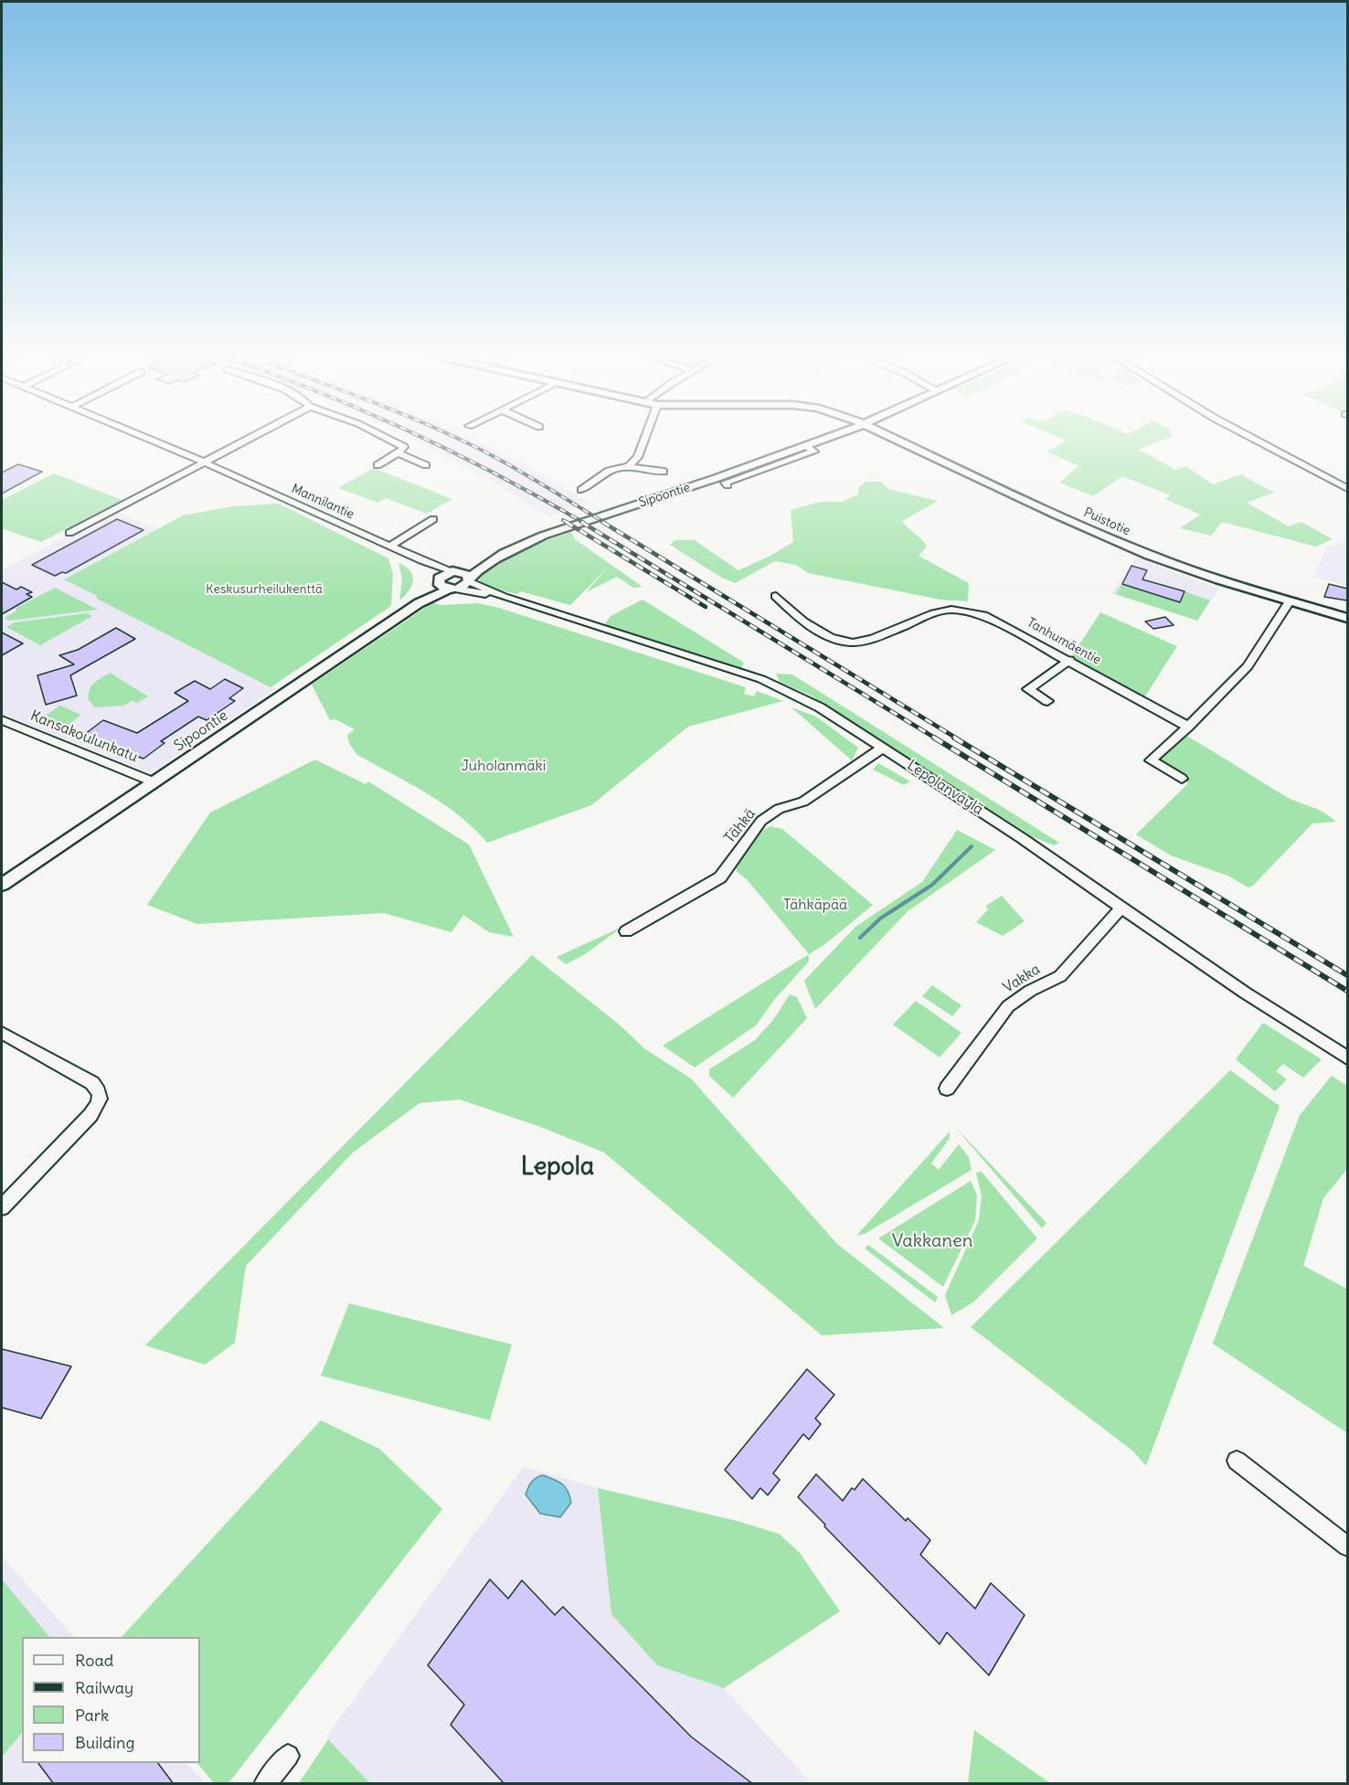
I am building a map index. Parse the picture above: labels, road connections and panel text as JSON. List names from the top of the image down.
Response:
{
  "streets": {
    "street": [
      "Sipoontie",
      "Mannilantie",
      "Puistotie",
      "Tanhumäentie",
      "Kansakoulunkatu",
      "Lepolanväylä",
      "Tähkä",
      "Vakka"
    ]
  },
  "crossings": [
    ["Sipoontie", "Mannilantie"],
    ["Sipoontie", "Kansakoulunkatu"],
    ["Sipoontie", "Lepolanväylä"],
    ["Lepolanväylä", "Tähkä"],
    ["Lepolanväylä", "Vakka"]
  ],
  "districts": ["Lepola"],
  "parks": [
    "Keskusurheilukenttä",
    "Juholanmäki",
    "Tähkäpää",
    "Vakkanen"
  ],
  "legend": [
    "Road",
    "Railway",
    "Park",
    "Building"
  ]
}
